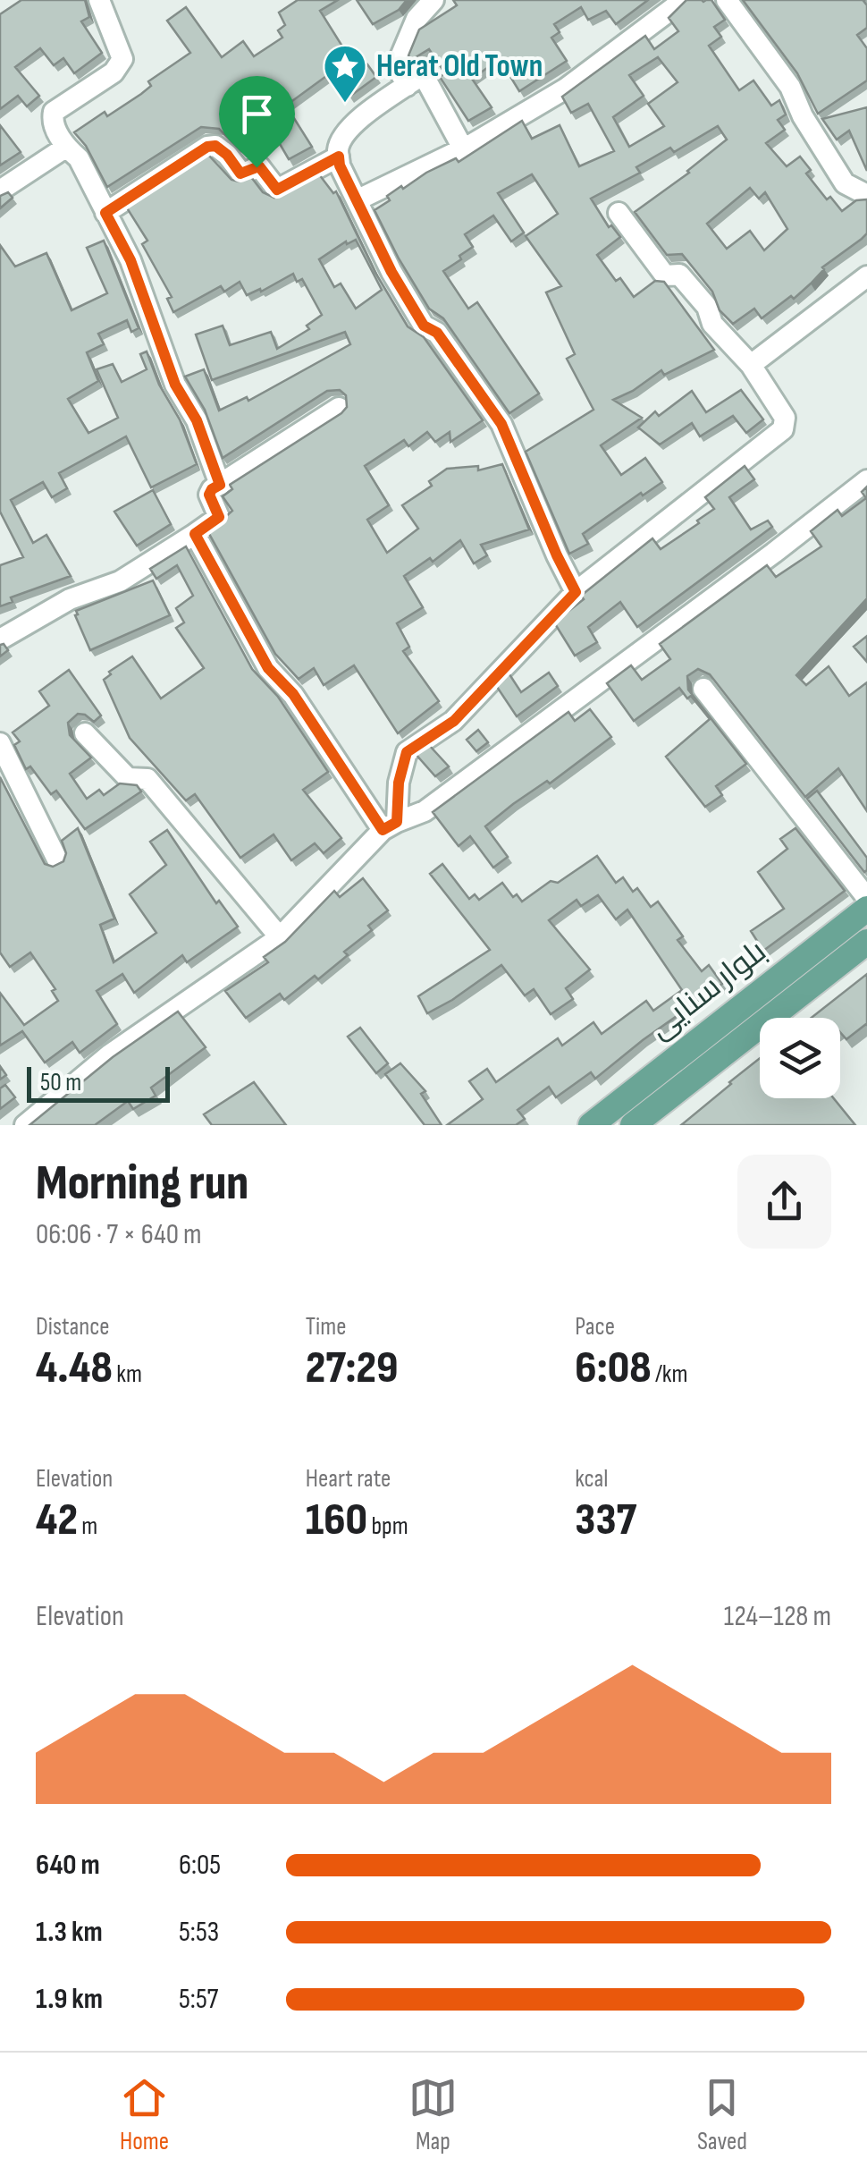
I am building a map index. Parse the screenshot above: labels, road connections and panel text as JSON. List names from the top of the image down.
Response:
{
  "streets": {
    "main road": ["بلوار سنایی"]
  },
  "places": {
    "place": ["Herat Old Town"]
  },
  "scale_bar": "50 m",
  "page": {
    "scale": "50 m",
    "heading": ["Morning run", "06:06 · 7 × 640 m"],
    "stats": [
      ["Distance", "4.48 km"],
      ["Time", "27:29"],
      ["Pace", "6:08 /km"],
      ["Elevation", "42 m"],
      ["Heart rate", "160 bpm"],
      ["kcal", "337"]
    ],
    "chart": ["Elevation", "124–128 m"],
    "list": [
      {
        "name": "640 m",
        "note": "6:05"
      },
      {
        "name": "1.3 km",
        "note": "5:53"
      },
      {
        "name": "1.9 km",
        "note": "5:57"
      }
    ],
    "tabs": ["Home", "Map", "Saved"]
  }
}
